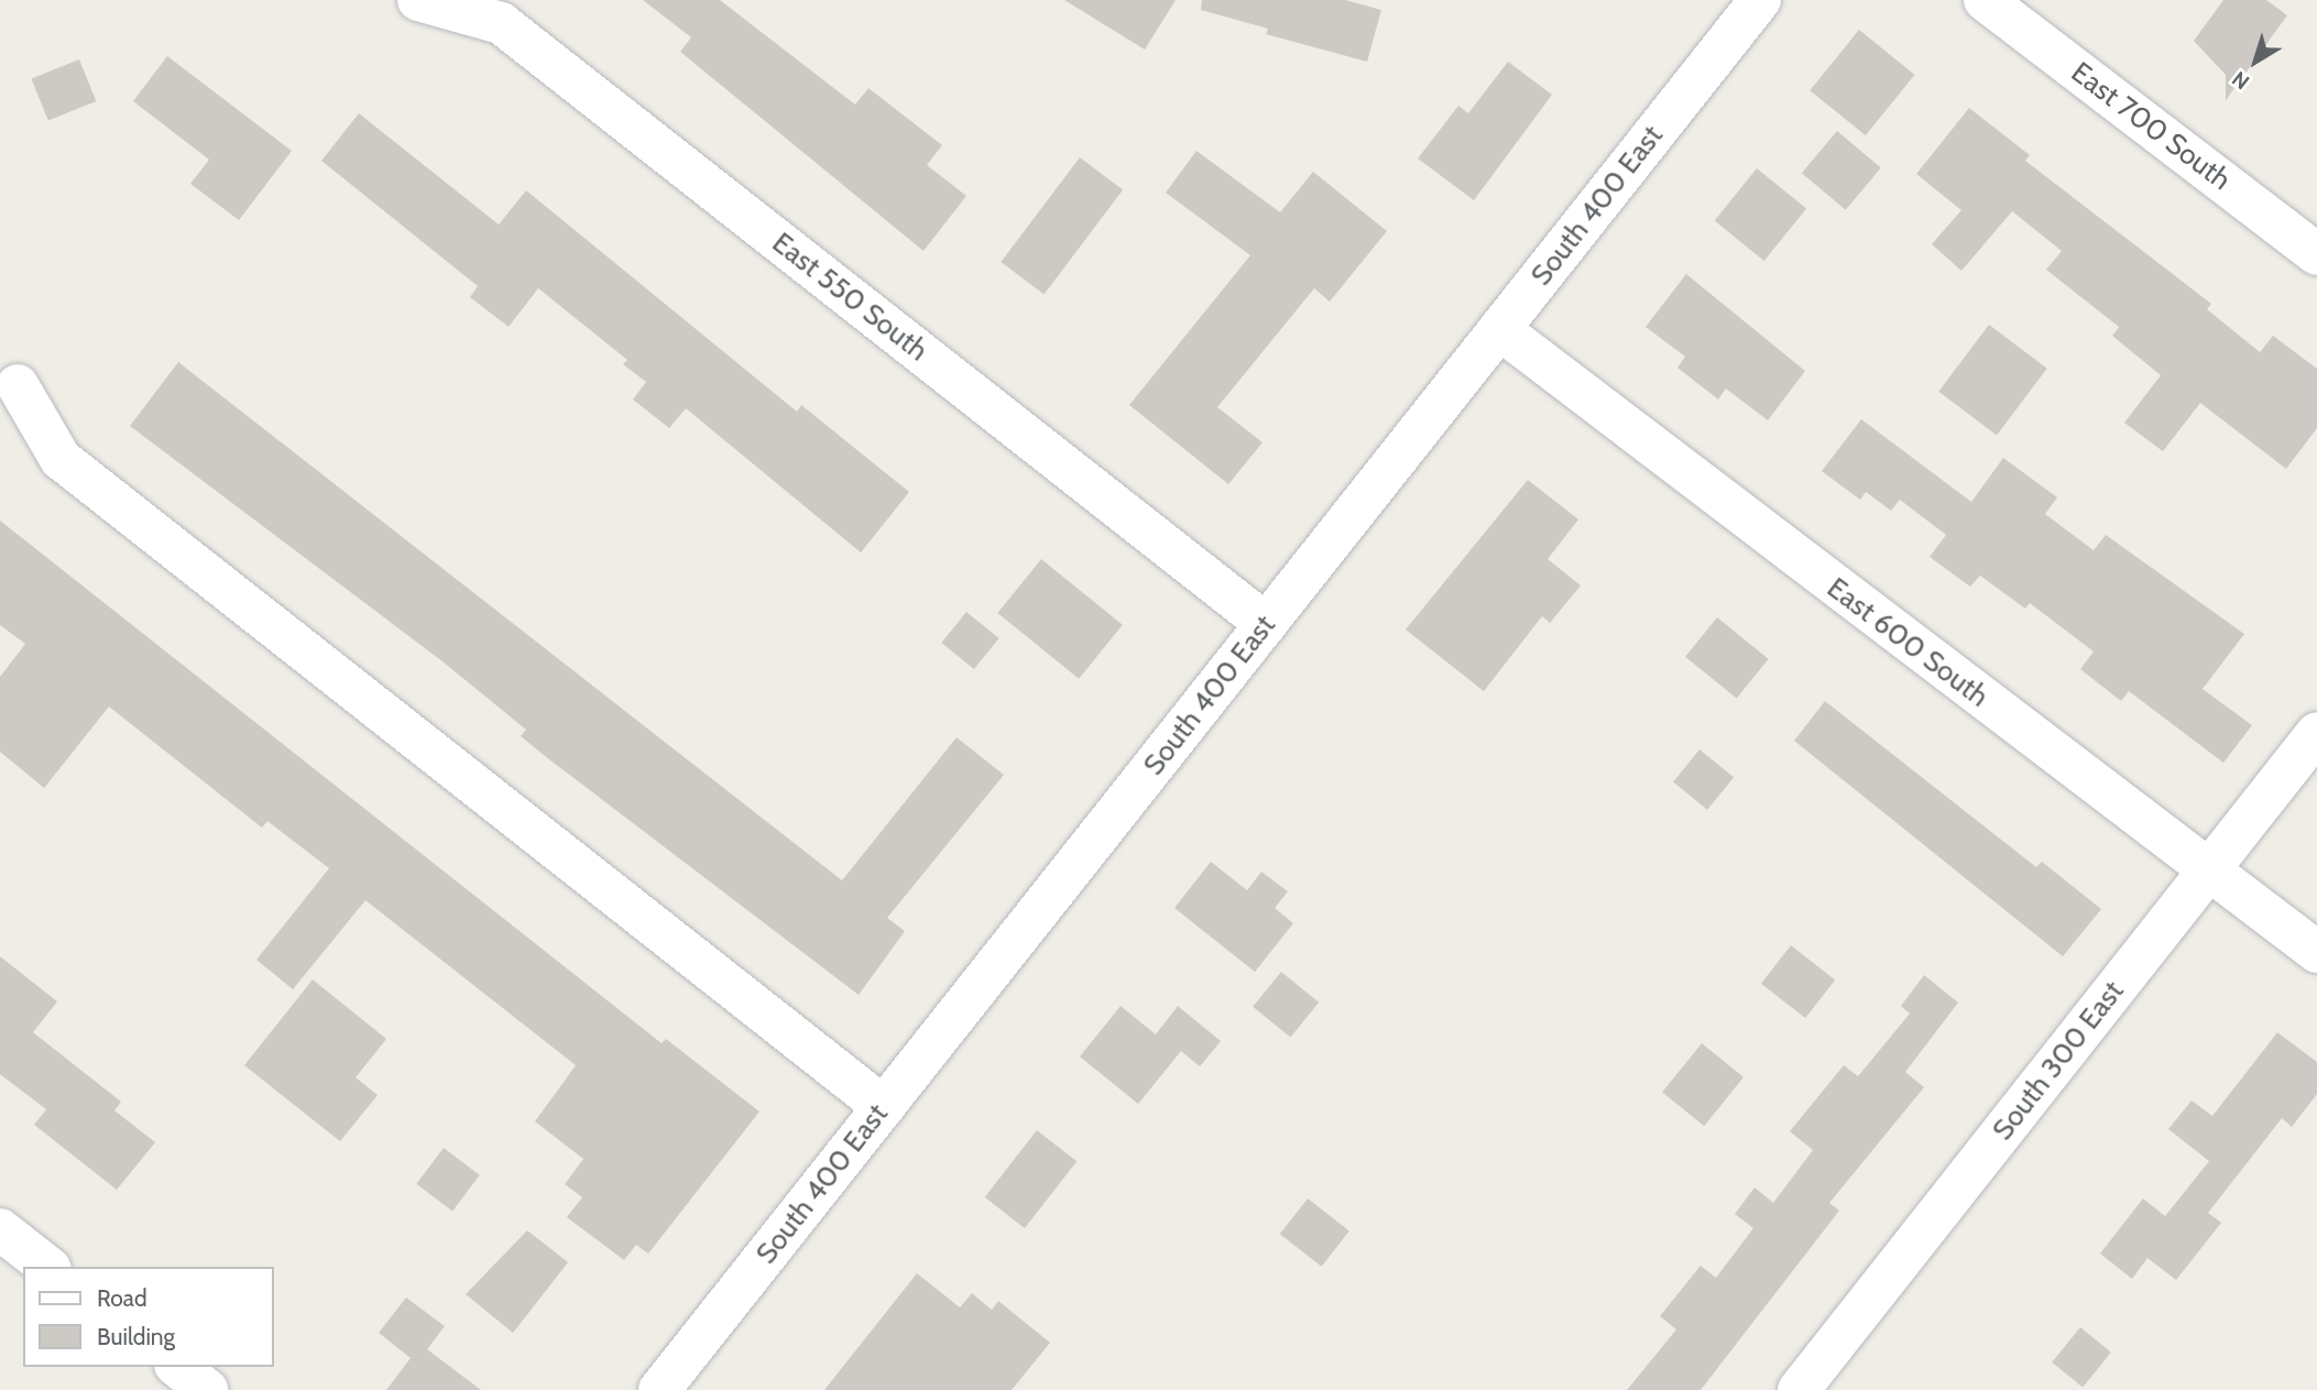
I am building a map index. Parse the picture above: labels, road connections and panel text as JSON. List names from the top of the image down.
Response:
{
  "streets": {
    "street": [
      "East 700 South",
      "South 400 East",
      "East 550 South",
      "East 600 South",
      "South 300 East"
    ]
  },
  "crossings": [
    ["South 400 East", "East 550 South"],
    ["South 400 East", "East 600 South"],
    ["East 600 South", "South 300 East"]
  ],
  "legend": ["Road", "Building"],
  "north": "bottom left"
}
